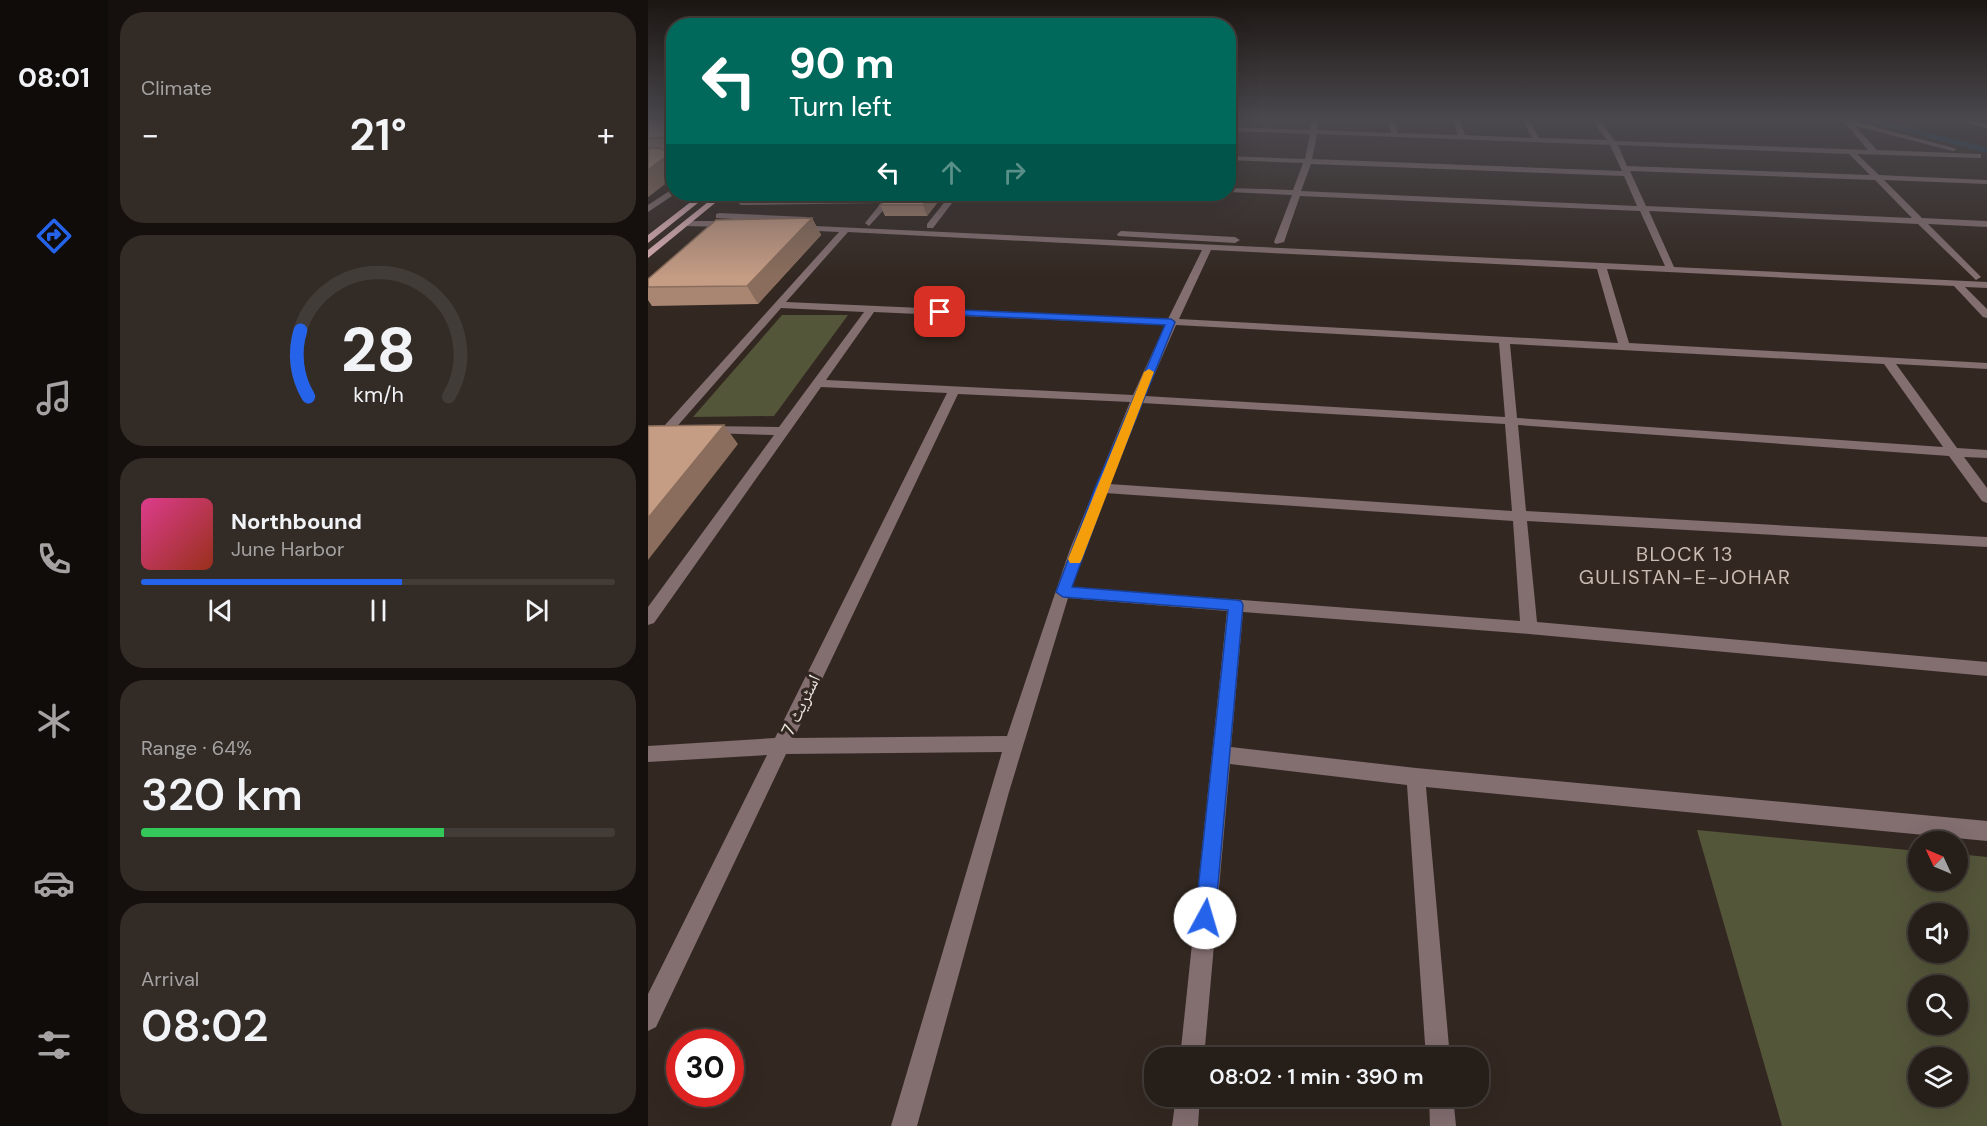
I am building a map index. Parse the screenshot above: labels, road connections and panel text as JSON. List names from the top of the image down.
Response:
{
  "streets": {
    "street": ["اسٹریٹ 7"]
  },
  "districts": ["BLOCK 13 GULISTAN-E-JOHAR"],
  "north": "top left",
  "page": {
    "tabs": "08:01",
    "tile": [
      "Climate",
      ["Range · 64%", "320 km"],
      ["Arrival", "08:02"]
    ],
    "turn": ["90 m", "Turn left"],
    "heat": ["−", "21°", "+"],
    "song": ["Northbound", "June Harbor"],
    "limit": "30",
    "trip": "08:02 · 1 min · 390 m",
    "gauge": ["28", "km/h"]
  }
}
